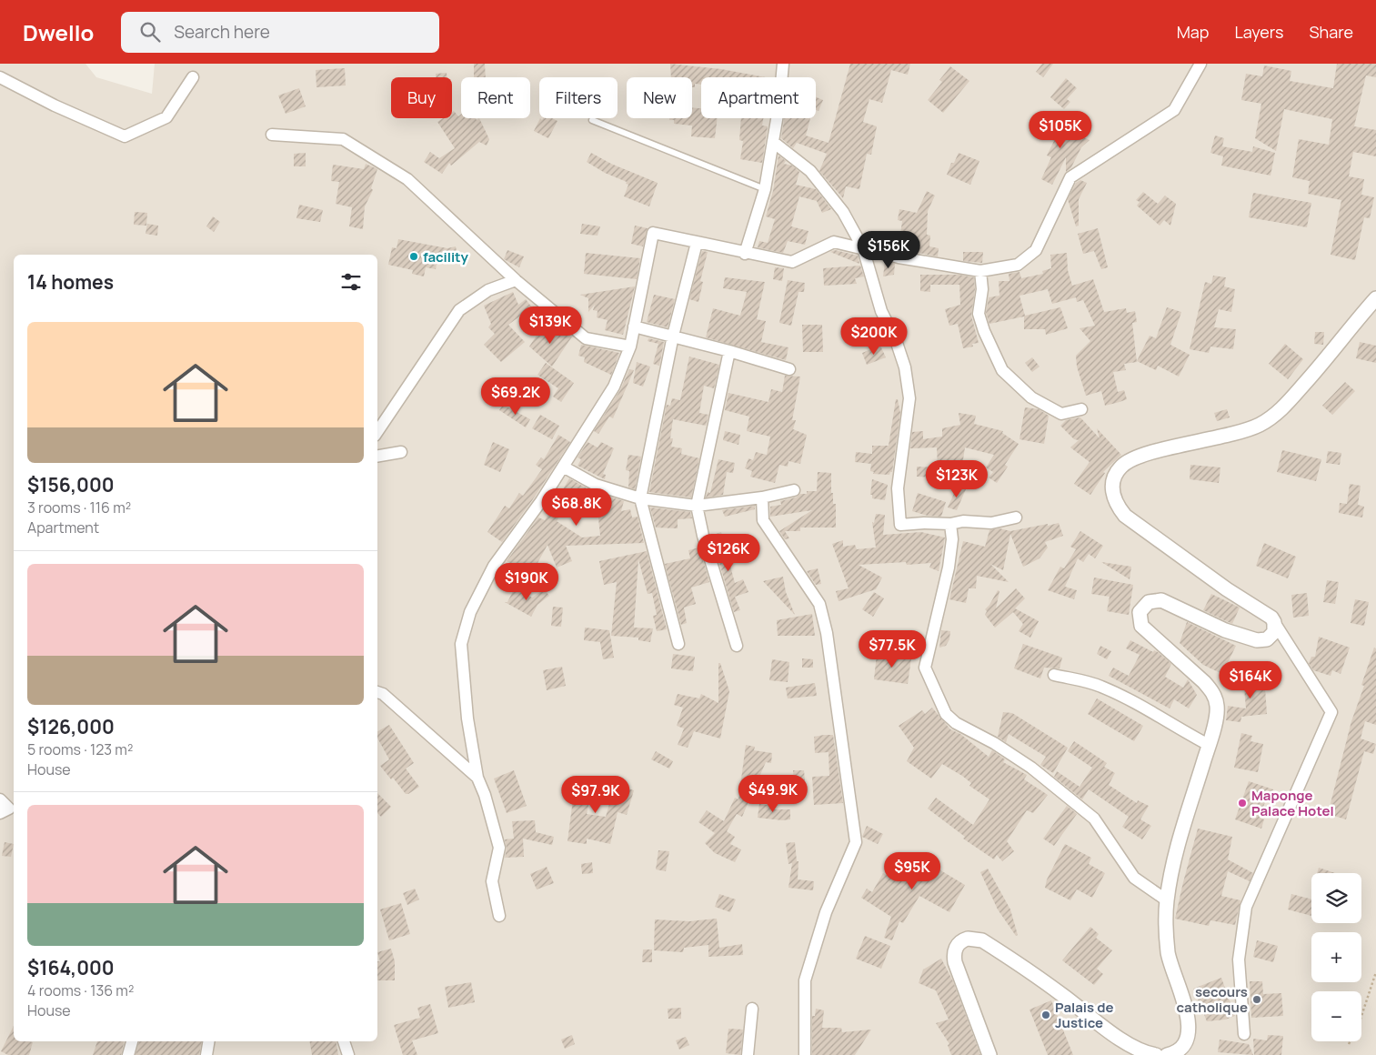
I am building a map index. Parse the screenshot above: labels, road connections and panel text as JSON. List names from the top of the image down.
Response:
{
  "places": [
    "facility",
    "Maponge Palace Hotel",
    "secours catholique",
    "Palais de Justice"
  ],
  "page": {
    "header": "Dwello",
    "search": "Search here",
    "nav": ["Map", "Layers", "Share"],
    "chip": [
      "Buy",
      "Rent",
      "Filters",
      "New",
      "Apartment"
    ],
    "price": [
      "$105K",
      "$156K",
      "$139K",
      "$200K",
      "$69.2K",
      "$123K",
      "$68.8K",
      "$126K",
      "$190K",
      "$77.5K",
      "$164K",
      "$49.9K",
      "$97.9K",
      "$95K"
    ],
    "heading": "14 homes",
    "list": [
      {
        "name": "$156,000",
        "note": "3 rooms · 116 m² · Apartment"
      },
      {
        "name": "$126,000",
        "note": "5 rooms · 123 m² · House"
      },
      {
        "name": "$164,000",
        "note": "4 rooms · 136 m² · House"
      }
    ],
    "map_buttons": ["+", "−"]
  }
}
